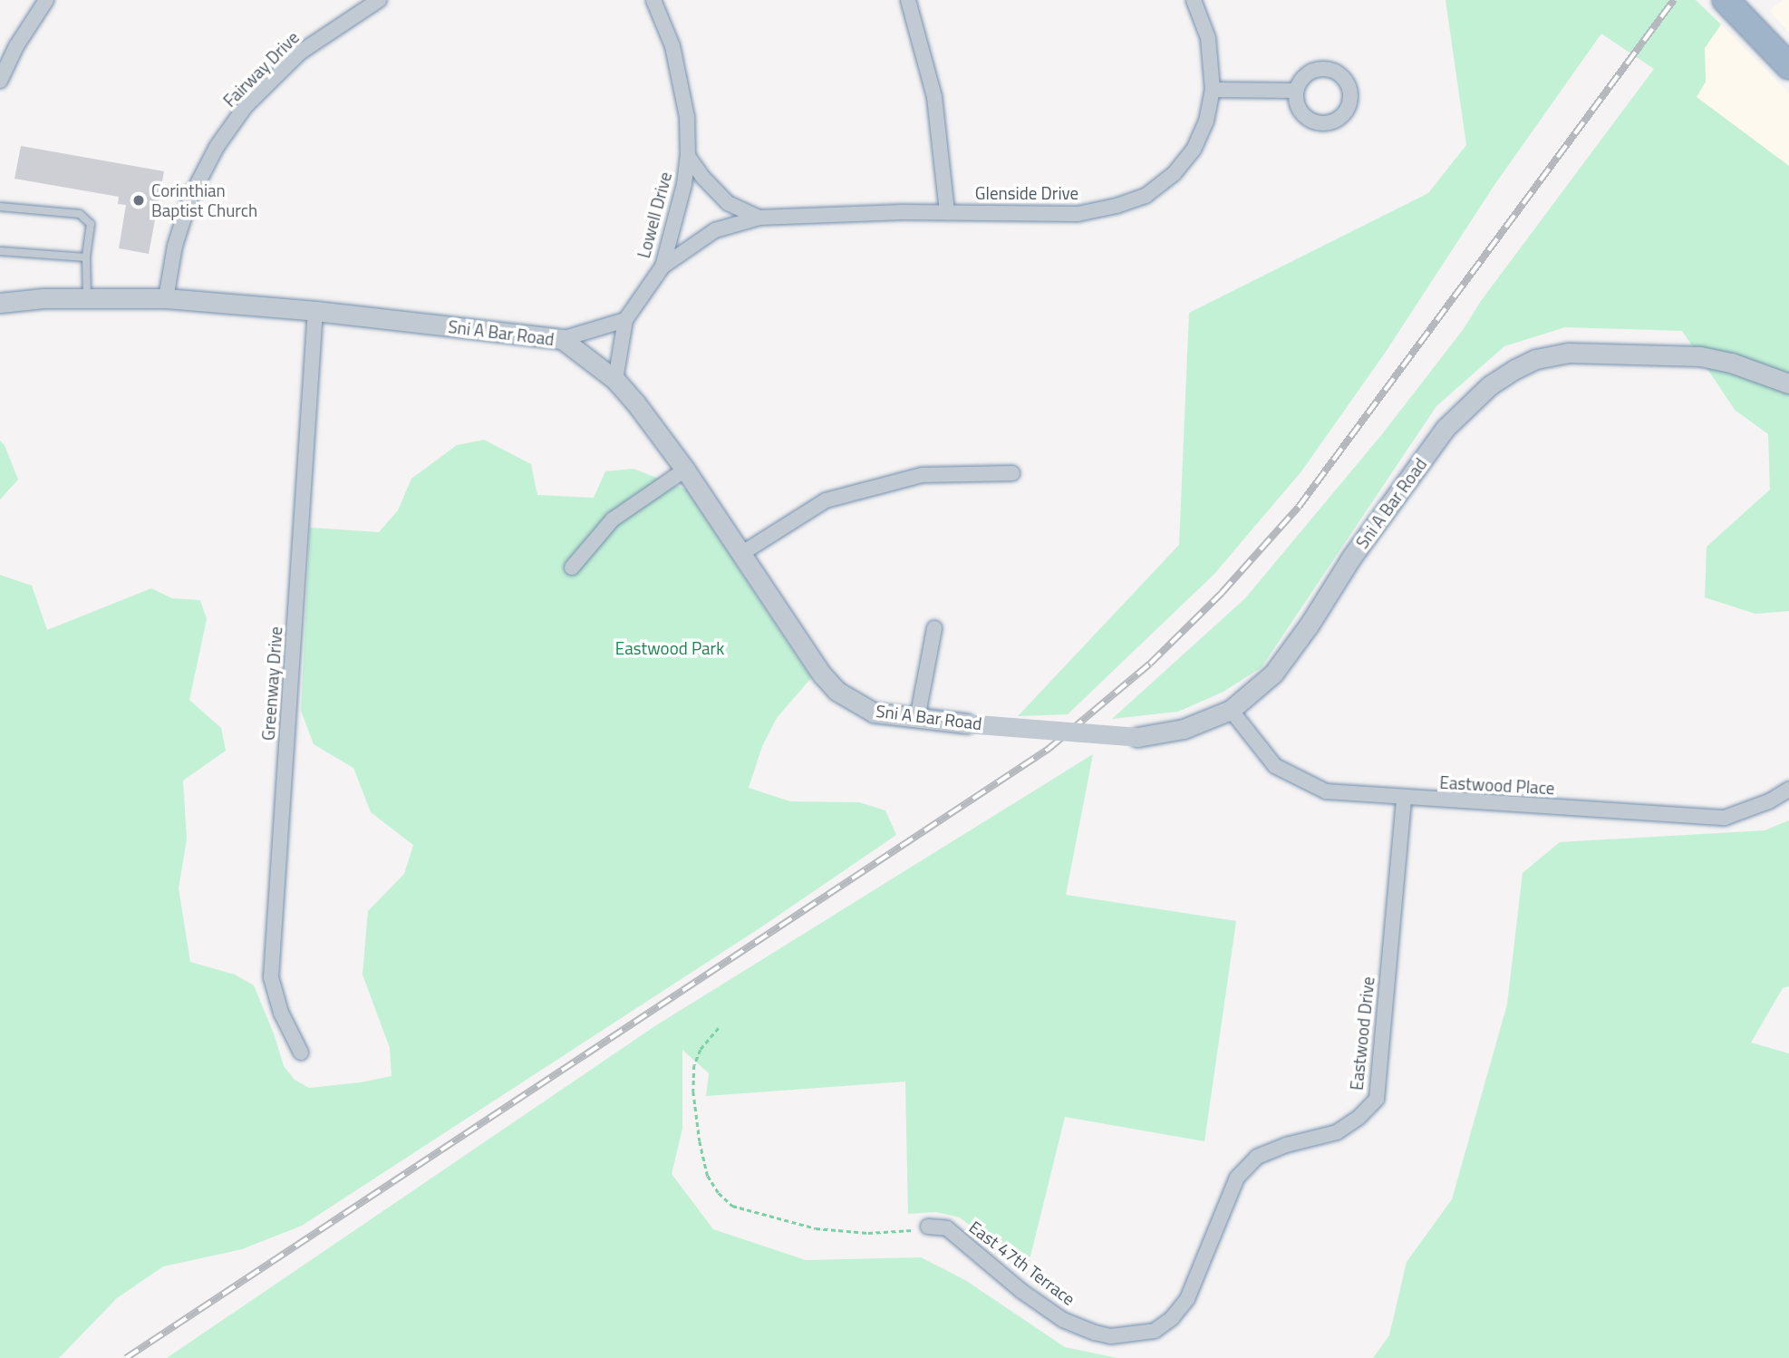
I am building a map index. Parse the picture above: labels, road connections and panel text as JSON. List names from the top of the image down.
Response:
{
  "streets": {
    "street": [
      "Fairway Drive",
      "Glenside Drive",
      "Lowell Drive",
      "Sni A Bar Road",
      "Greenway Drive",
      "Eastwood Place",
      "Eastwood Drive",
      "East 47th Terrace"
    ]
  },
  "crossings": [
    ["Fairway Drive", "Sni A Bar Road"],
    ["Glenside Drive", "Lowell Drive"],
    ["Lowell Drive", "Sni A Bar Road"],
    ["Sni A Bar Road", "Greenway Drive"],
    ["Sni A Bar Road", "Eastwood Place"],
    ["Eastwood Place", "Eastwood Drive"],
    ["Eastwood Drive", "East 47th Terrace"]
  ],
  "parks": ["Eastwood Park"],
  "places": ["Corinthian Baptist Church"]
}
